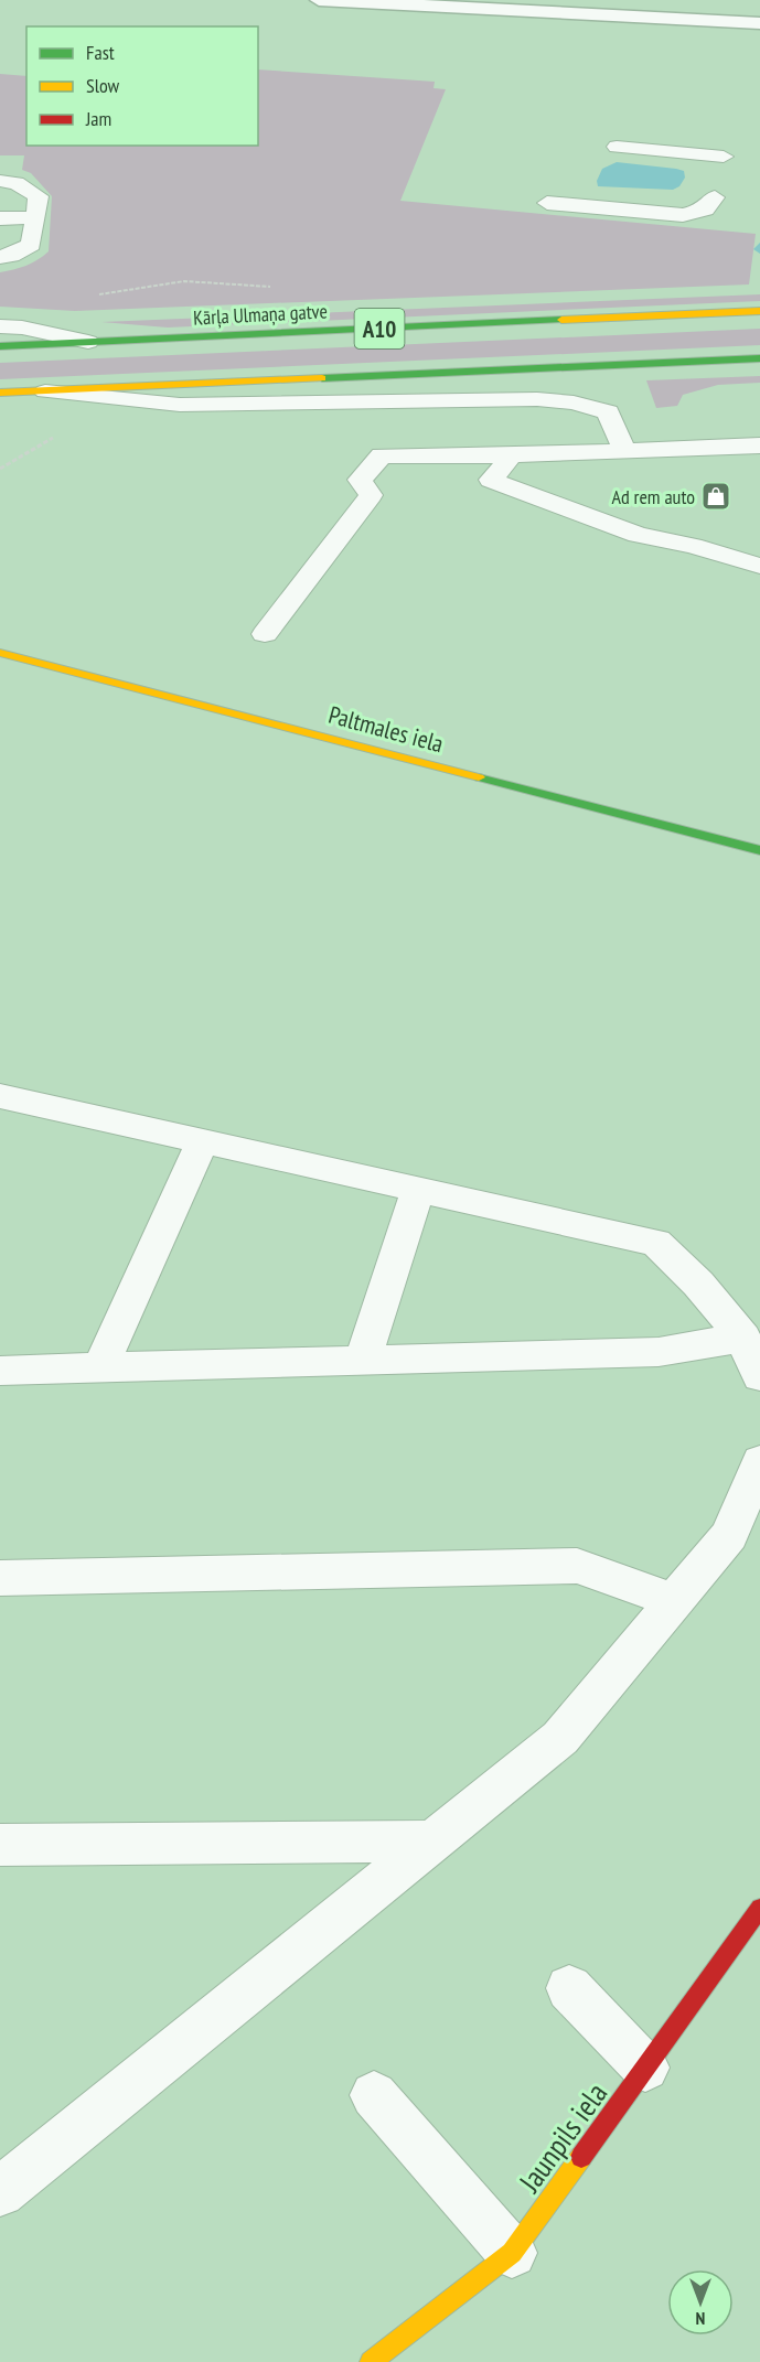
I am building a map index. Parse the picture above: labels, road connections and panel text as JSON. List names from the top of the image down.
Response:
{
  "streets": {
    "main road": [
      "Kārļa Ulmaņa gatve",
      "A10",
      "Paltmales iela",
      "Jaunpils iela"
    ]
  },
  "places": {
    "shop": ["Ad rem auto"]
  },
  "legend": ["Fast", "Slow", "Jam"],
  "north": "bottom"
}
